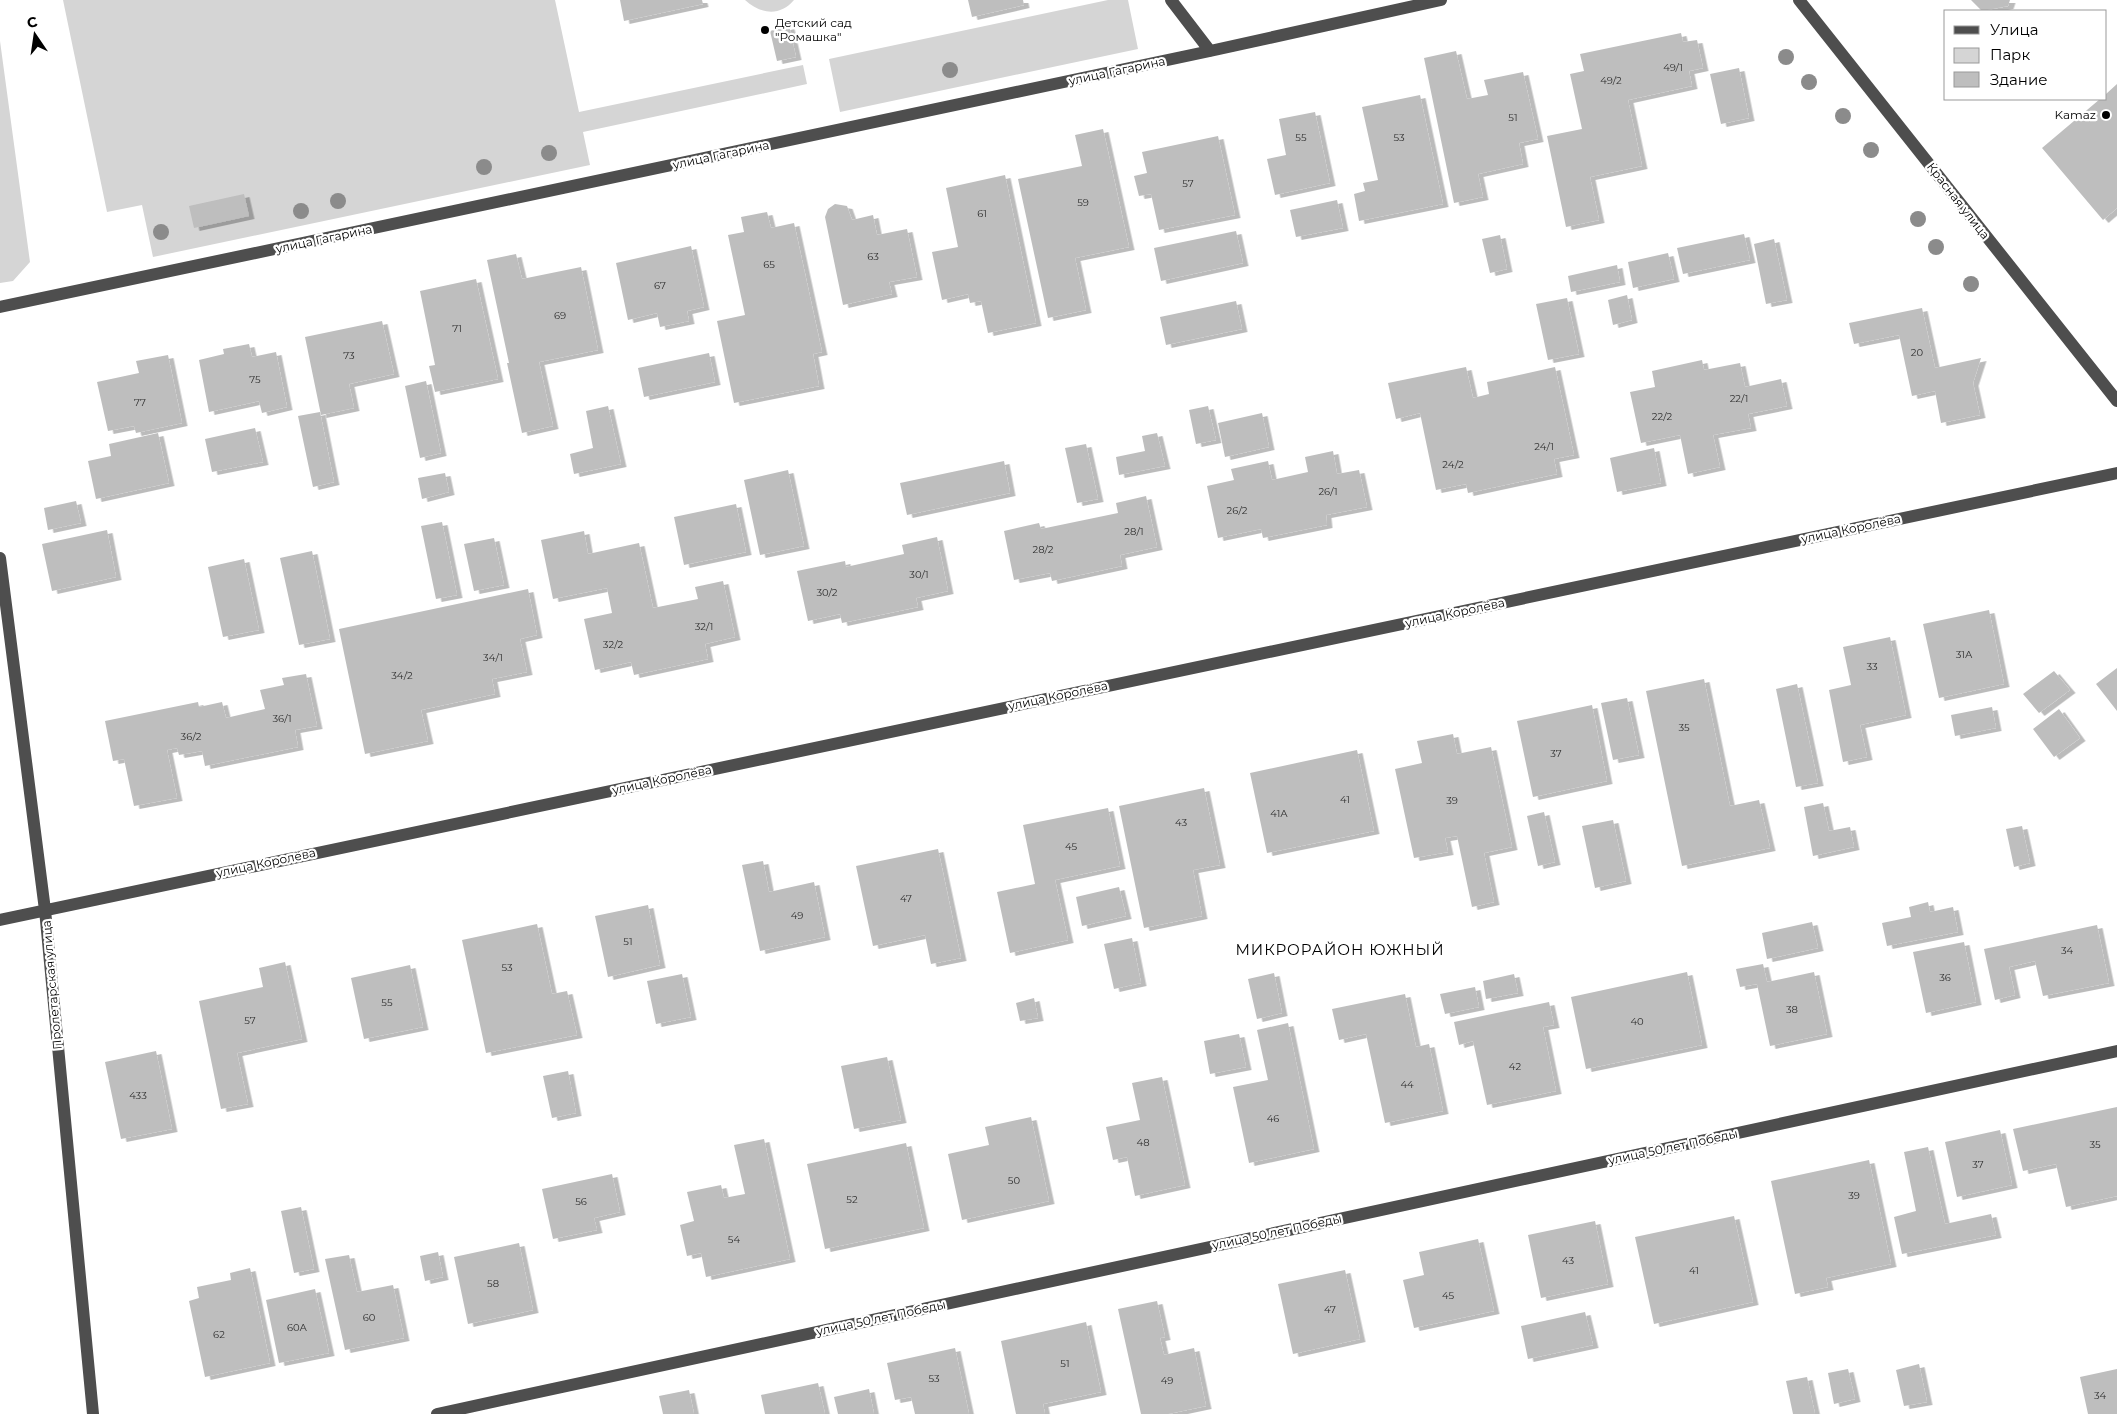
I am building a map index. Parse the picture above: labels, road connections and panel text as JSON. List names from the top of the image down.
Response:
{
  "streets": {
    "street": [
      "улица Гагарина",
      "Красная улица",
      "улица Королёва",
      "Пролетарская улица",
      "улица 50 лет Победы"
    ]
  },
  "crossings": [
    ["улица Королёва", "Пролетарская улица"]
  ],
  "districts": ["МИКРОРАЙОН ЮЖНЫЙ"],
  "places": ["Детский сад \"Ромашка\"", "Kamaz"],
  "house_numbers": [
    "49/1",
    "49/2",
    "51",
    "55",
    "53",
    "57",
    "59",
    "61",
    "63",
    "65",
    "67",
    "69",
    "71",
    "20",
    "73",
    "75",
    "22/1",
    "77",
    "22/2",
    "24/1",
    "24/2",
    "26/1",
    "26/2",
    "28/1",
    "28/2",
    "30/1",
    "30/2",
    "32/1",
    "32/2",
    "31А",
    "34/1",
    "33",
    "34/2",
    "36/1",
    "35",
    "36/2",
    "37",
    "41",
    "39",
    "41А",
    "43",
    "45",
    "47",
    "49",
    "51",
    "34",
    "53",
    "36",
    "55",
    "38",
    "57",
    "40",
    "42",
    "44",
    "433",
    "46",
    "48",
    "35",
    "37",
    "50",
    "39",
    "52",
    "56",
    "54",
    "43",
    "41",
    "58",
    "45",
    "47",
    "60",
    "60А",
    "62",
    "51",
    "53",
    "49",
    "34"
  ],
  "legend": ["Улица", "Парк", "Здание"],
  "north": "top"
}
